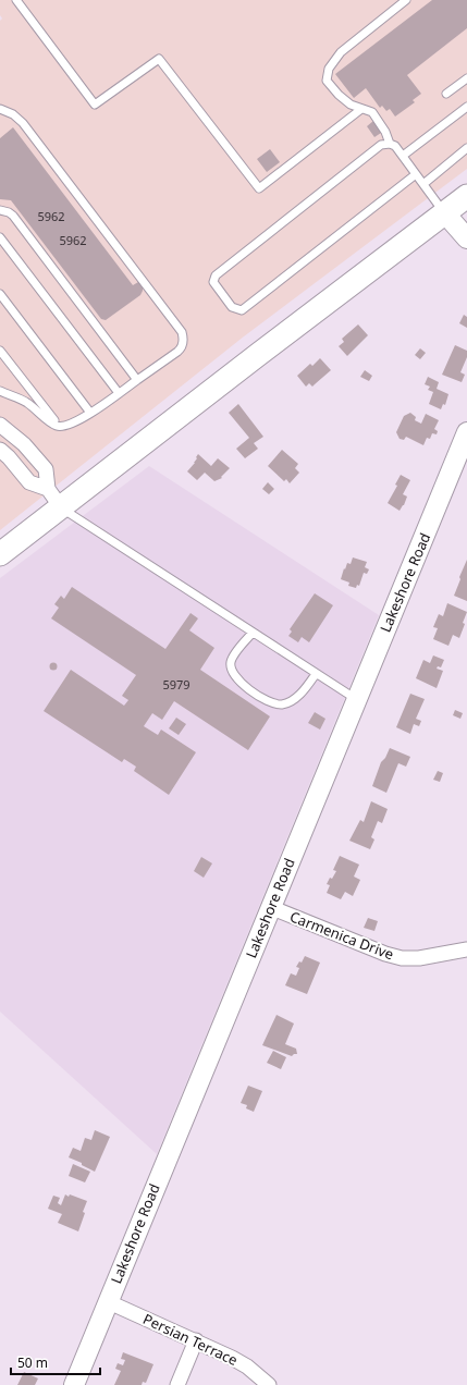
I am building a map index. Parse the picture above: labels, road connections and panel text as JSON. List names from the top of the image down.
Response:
{
  "streets": {
    "street": ["Lakeshore Road", "Carmenica Drive", "Persian Terrace"]
  },
  "crossings": [
    ["Lakeshore Road", "Carmenica Drive"],
    ["Lakeshore Road", "Persian Terrace"]
  ],
  "house_numbers": ["5962", "5962", "5979"],
  "scale_bar": "50 m"
}
